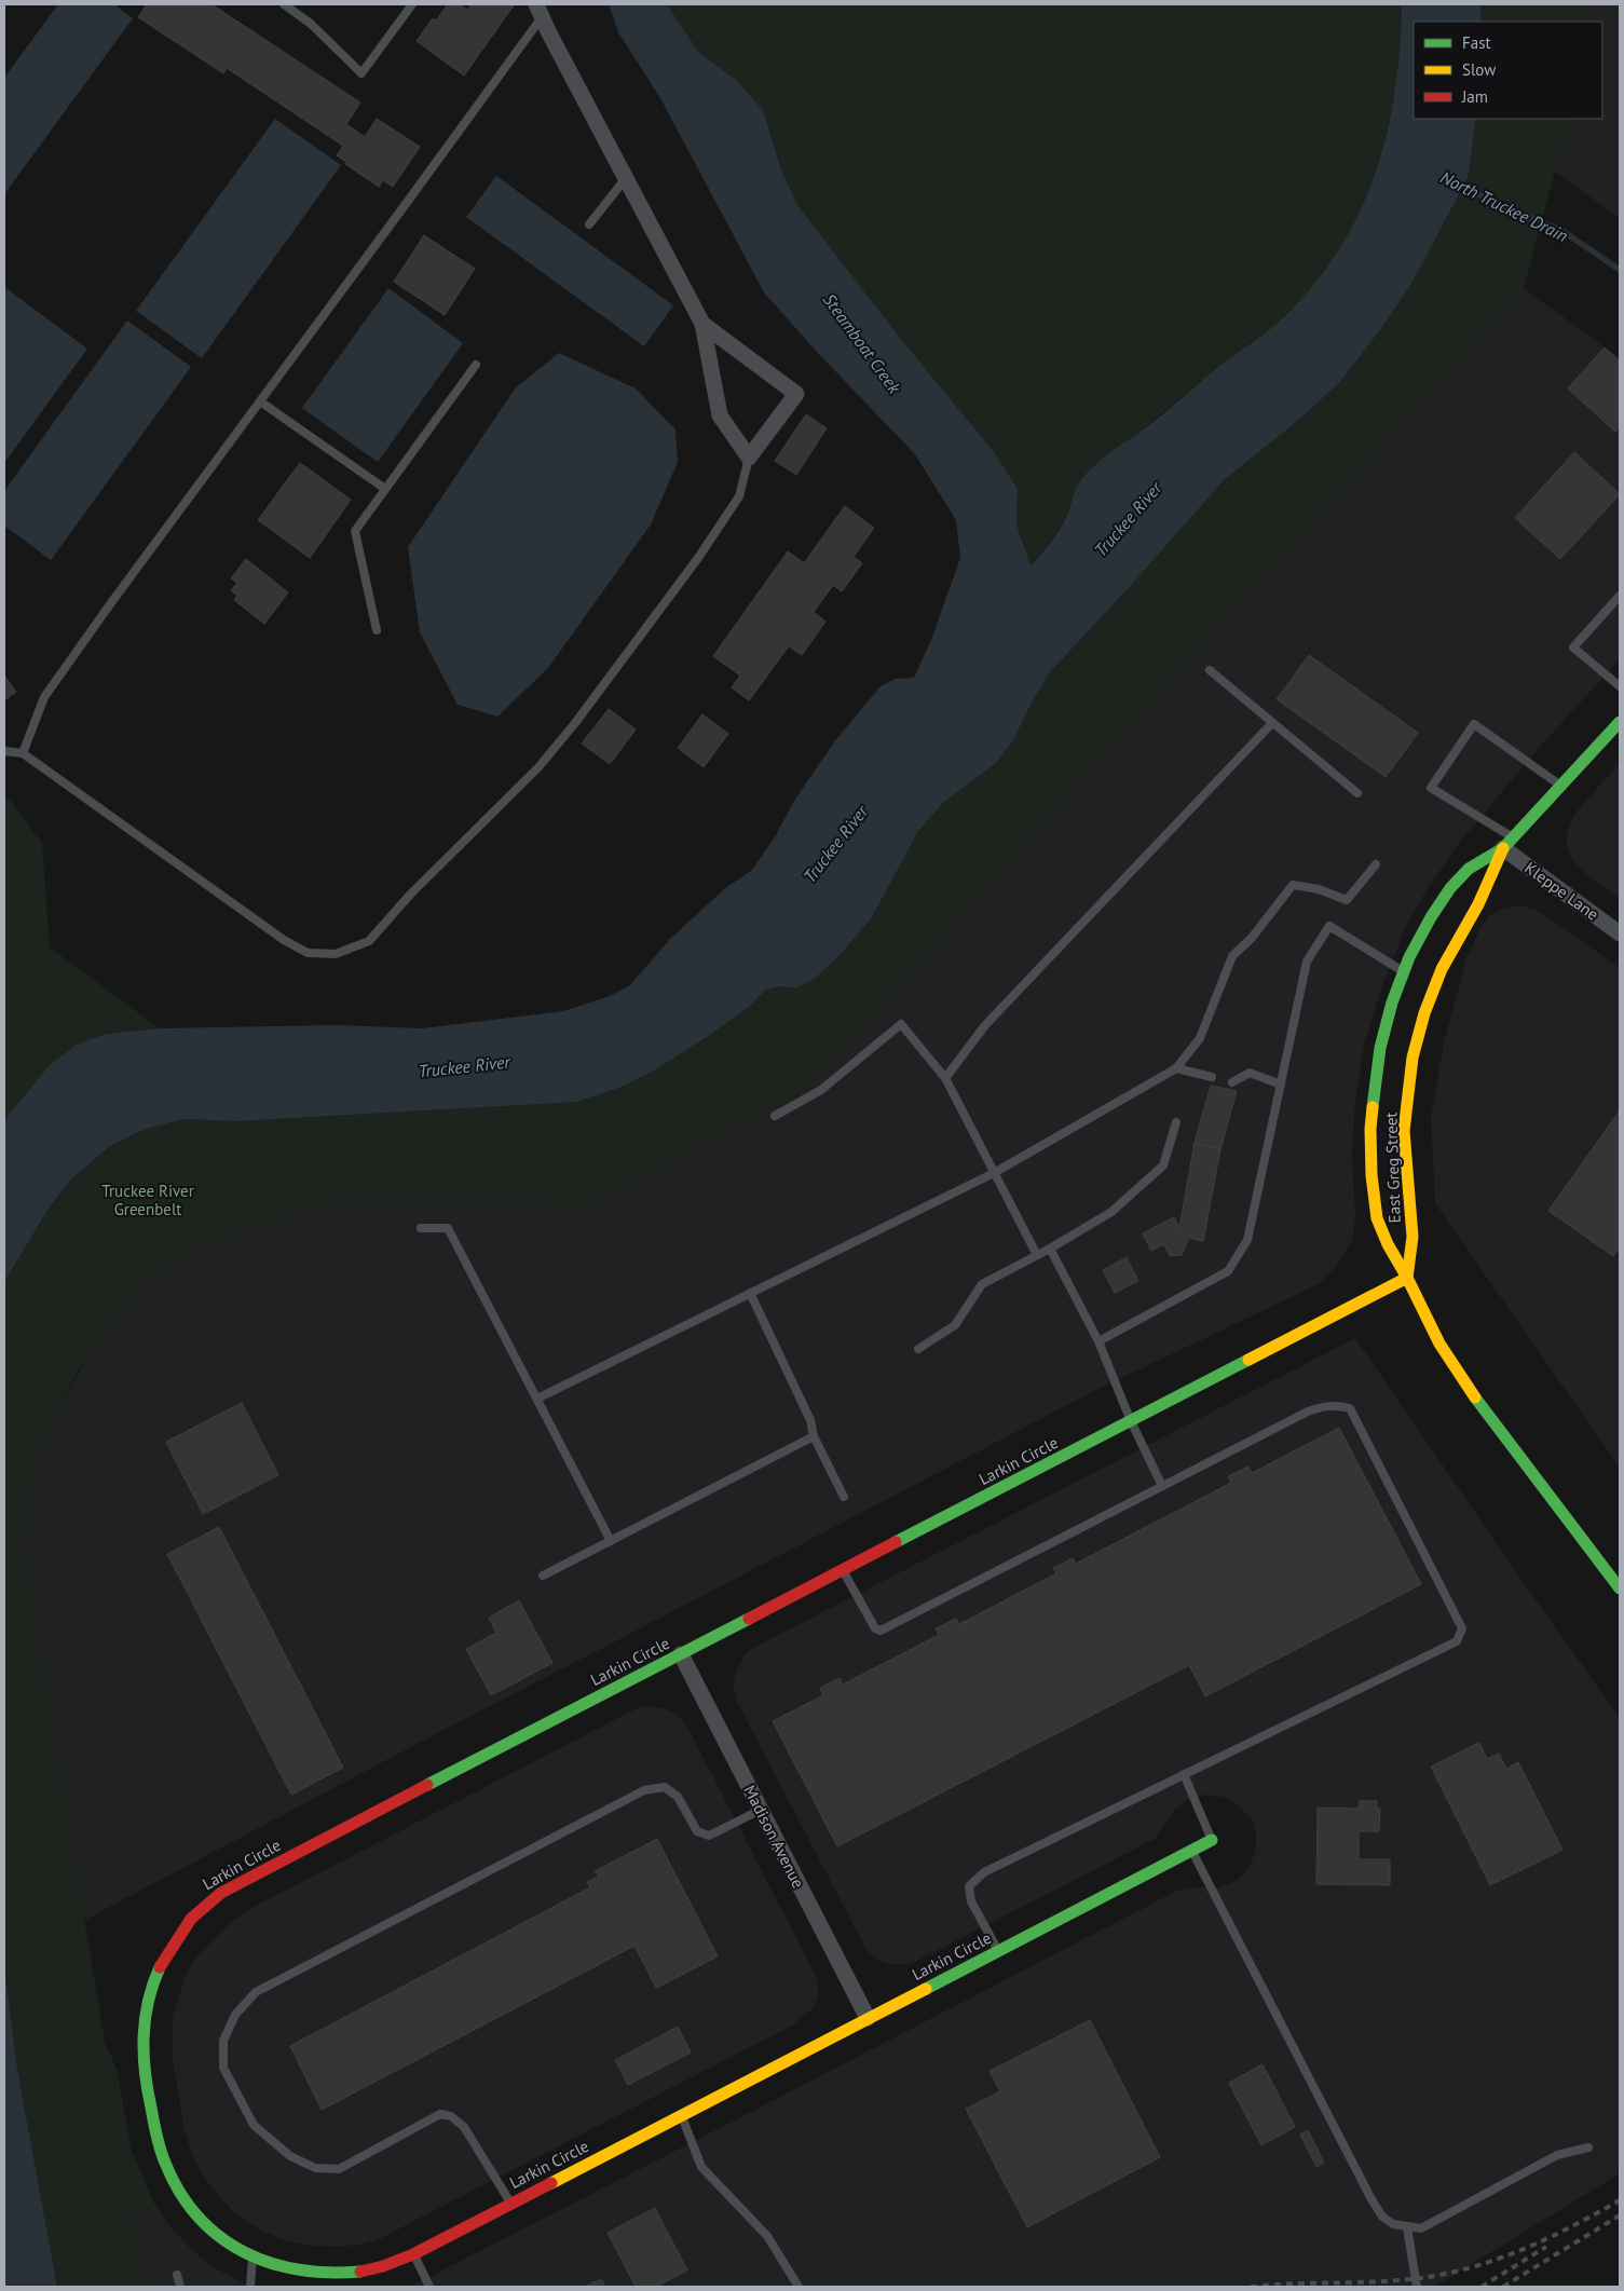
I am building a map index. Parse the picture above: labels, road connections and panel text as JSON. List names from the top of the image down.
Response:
{
  "streets": {
    "street": [
      "Kleppe Lane",
      "East Greg Street",
      "Larkin Circle",
      "Madison Avenue"
    ]
  },
  "crossings": [
    ["Kleppe Lane", "East Greg Street"],
    ["East Greg Street", "Larkin Circle"],
    ["Larkin Circle", "Madison Avenue"]
  ],
  "water": ["North Truckee Drain", "Steamboat Creek", "Truckee River"],
  "parks": ["Truckee River Greenbelt"],
  "legend": ["Fast", "Slow", "Jam"]
}
